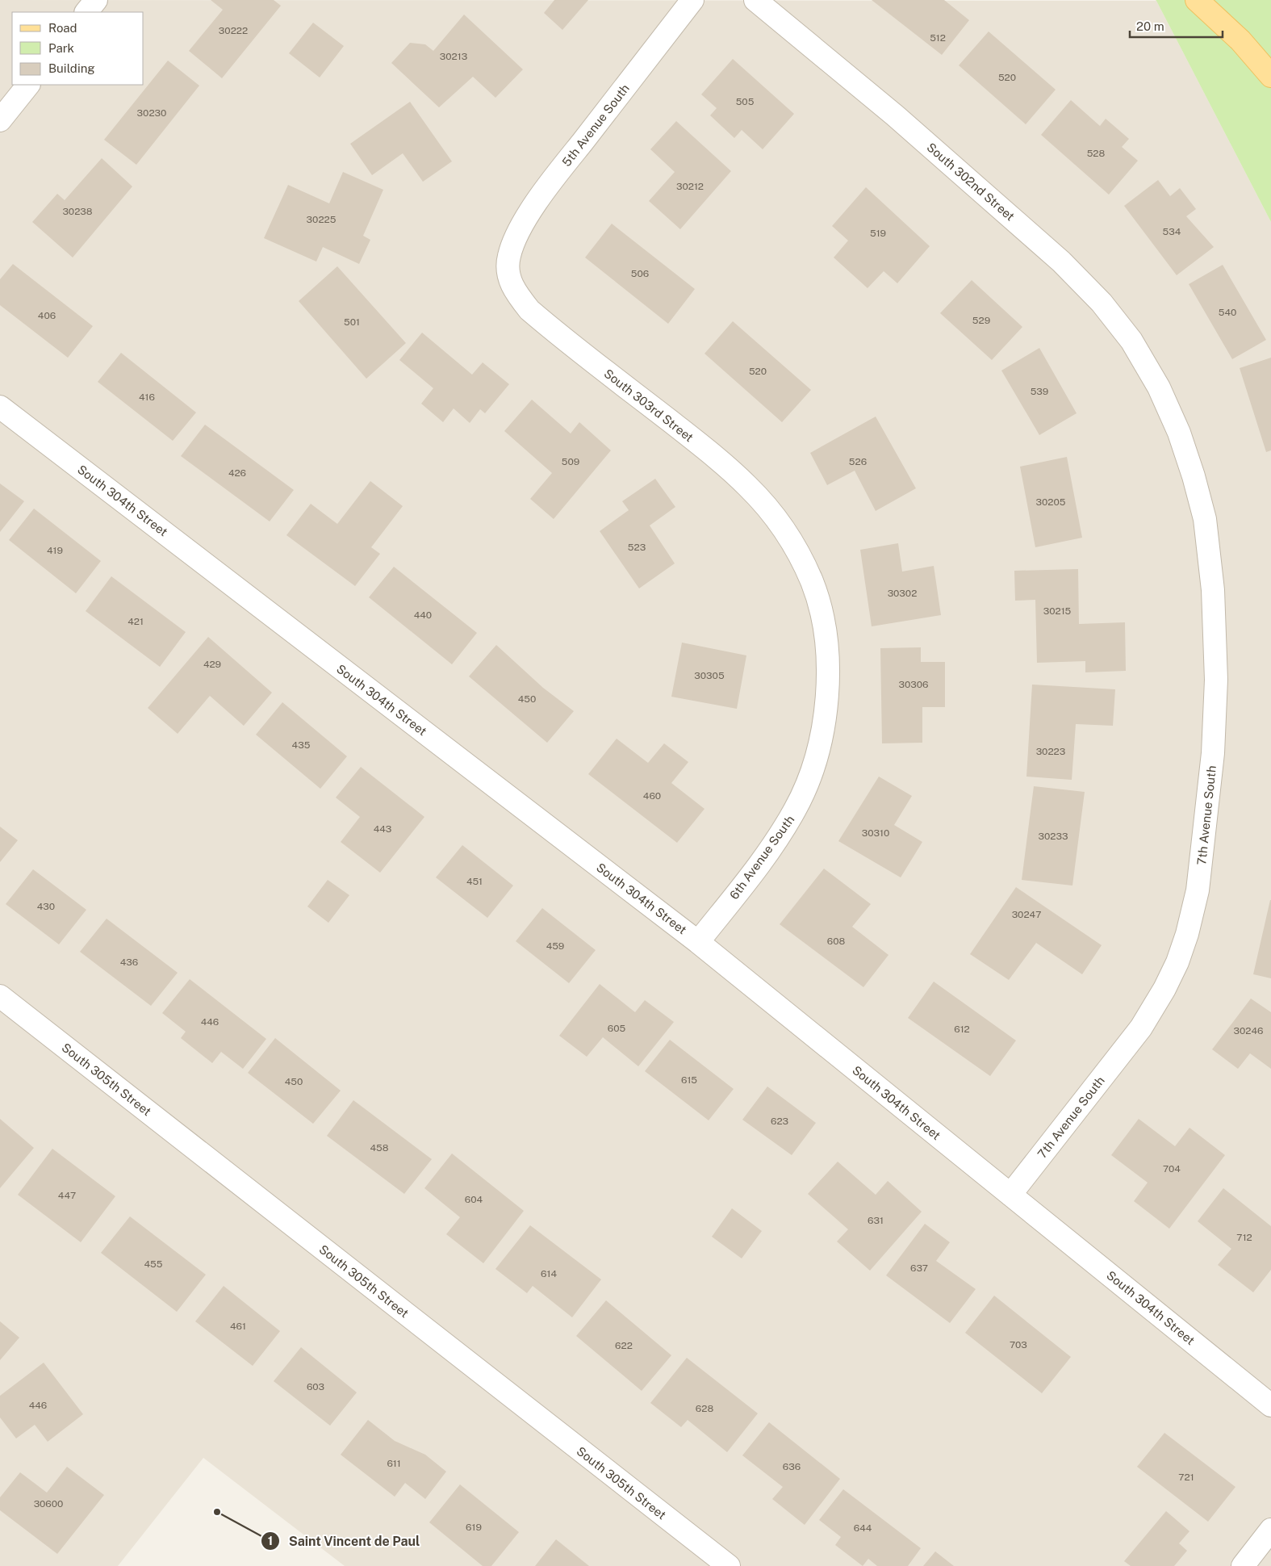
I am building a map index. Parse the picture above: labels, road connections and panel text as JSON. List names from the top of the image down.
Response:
{
  "streets": {
    "street": [
      "5th Avenue South",
      "South 302nd Street",
      "South 303rd Street",
      "South 304th Street",
      "7th Avenue South",
      "6th Avenue South",
      "South 305th Street"
    ]
  },
  "crossings": [
    ["5th Avenue South", "South 303rd Street"],
    ["South 302nd Street", "7th Avenue South"],
    ["South 303rd Street", "6th Avenue South"],
    ["South 304th Street", "7th Avenue South"],
    ["South 304th Street", "6th Avenue South"]
  ],
  "places": ["Saint Vincent de Paul"],
  "house_numbers": [
    "30222",
    "512",
    "30213",
    "520",
    "505",
    "30230",
    "528",
    "30212",
    "30238",
    "30225",
    "534",
    "519",
    "506",
    "540",
    "406",
    "529",
    "501",
    "520",
    "539",
    "416",
    "509",
    "526",
    "426",
    "30205",
    "523",
    "419",
    "30302",
    "30215",
    "440",
    "421",
    "429",
    "30305",
    "30306",
    "450",
    "435",
    "30223",
    "460",
    "443",
    "30310",
    "30233",
    "451",
    "430",
    "30247",
    "608",
    "459",
    "436",
    "446",
    "605",
    "612",
    "30246",
    "615",
    "450",
    "623",
    "458",
    "704",
    "447",
    "604",
    "631",
    "712",
    "455",
    "637",
    "614",
    "461",
    "703",
    "622",
    "603",
    "446",
    "628",
    "611",
    "636",
    "721",
    "30600",
    "619",
    "644"
  ],
  "legend": ["Road", "Park", "Building"],
  "scale_bar": "20 m"
}
